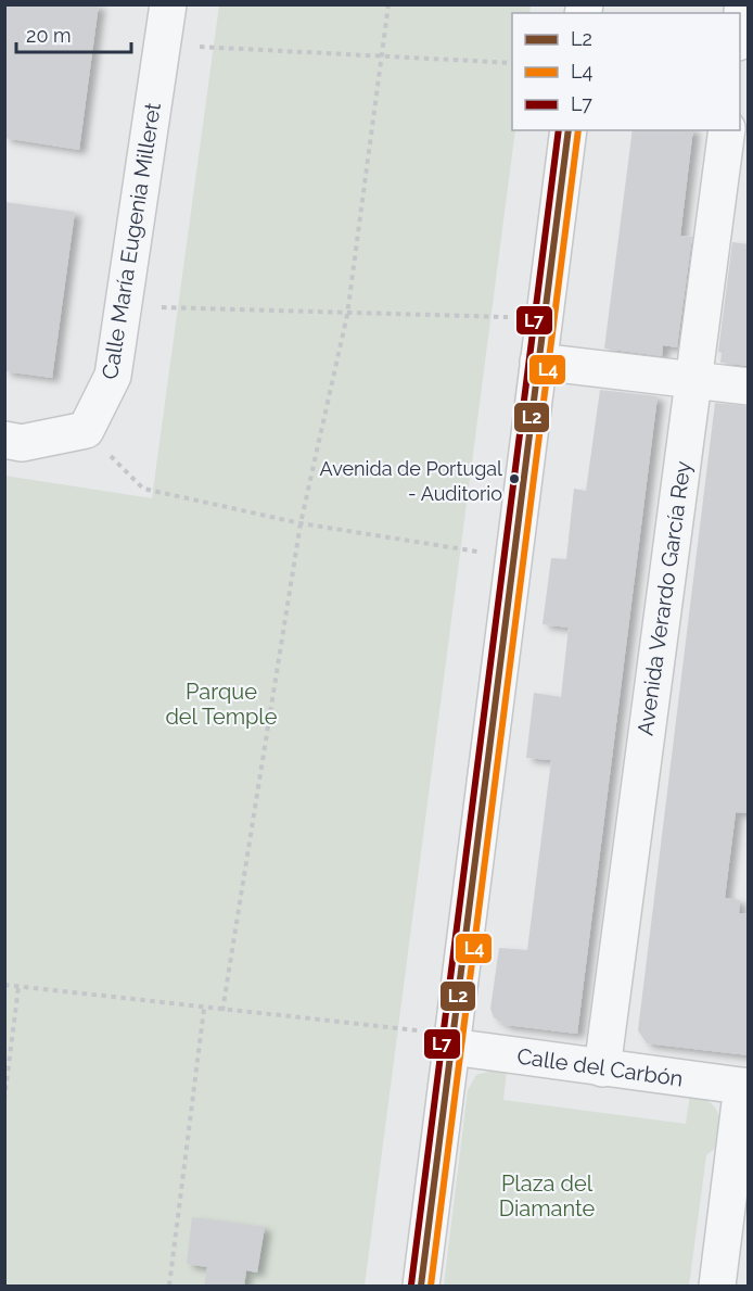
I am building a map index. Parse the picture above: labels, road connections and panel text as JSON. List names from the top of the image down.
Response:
{
  "streets": {
    "street": ["Calle María Eugenia Milleret", "Avenida Verardo García Rey", "Calle del Carbón"]
  },
  "crossings": [
    ["Avenida Verardo García Rey", "Calle del Carbón"]
  ],
  "parks": ["Parque del Temple", "Plaza del Diamante"],
  "places": ["Avenida de Portugal - Auditorio"],
  "lines": ["transit line L2", "transit line L4", "transit line L7"],
  "legend": ["L2", "L4", "L7"],
  "scale_bar": "20 m"
}
